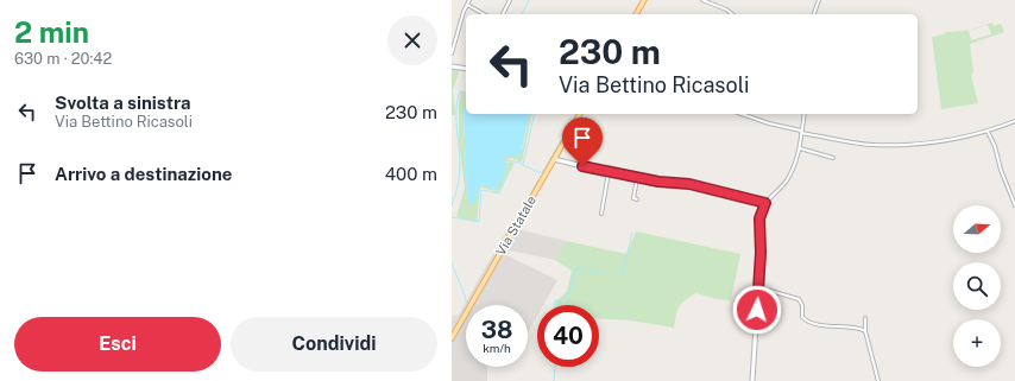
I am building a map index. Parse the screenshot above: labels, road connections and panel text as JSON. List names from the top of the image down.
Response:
{
  "streets": {
    "main road": ["Via Statale"]
  },
  "north": "right",
  "page": {
    "heading": ["2 min", "630 m · 20:42"],
    "turn": ["230 m", "Via Bettino Ricasoli"],
    "list": [
      {
        "name": "Svolta a sinistra",
        "note": "Via Bettino Ricasoli",
        "value": "230 m"
      },
      {
        "name": "Arrivo a destinazione",
        "value": "400 m"
      }
    ],
    "map_buttons": "+",
    "speed": "38 km/h",
    "limit": "40",
    "buttons": ["Esci", "Condividi"]
  }
}
